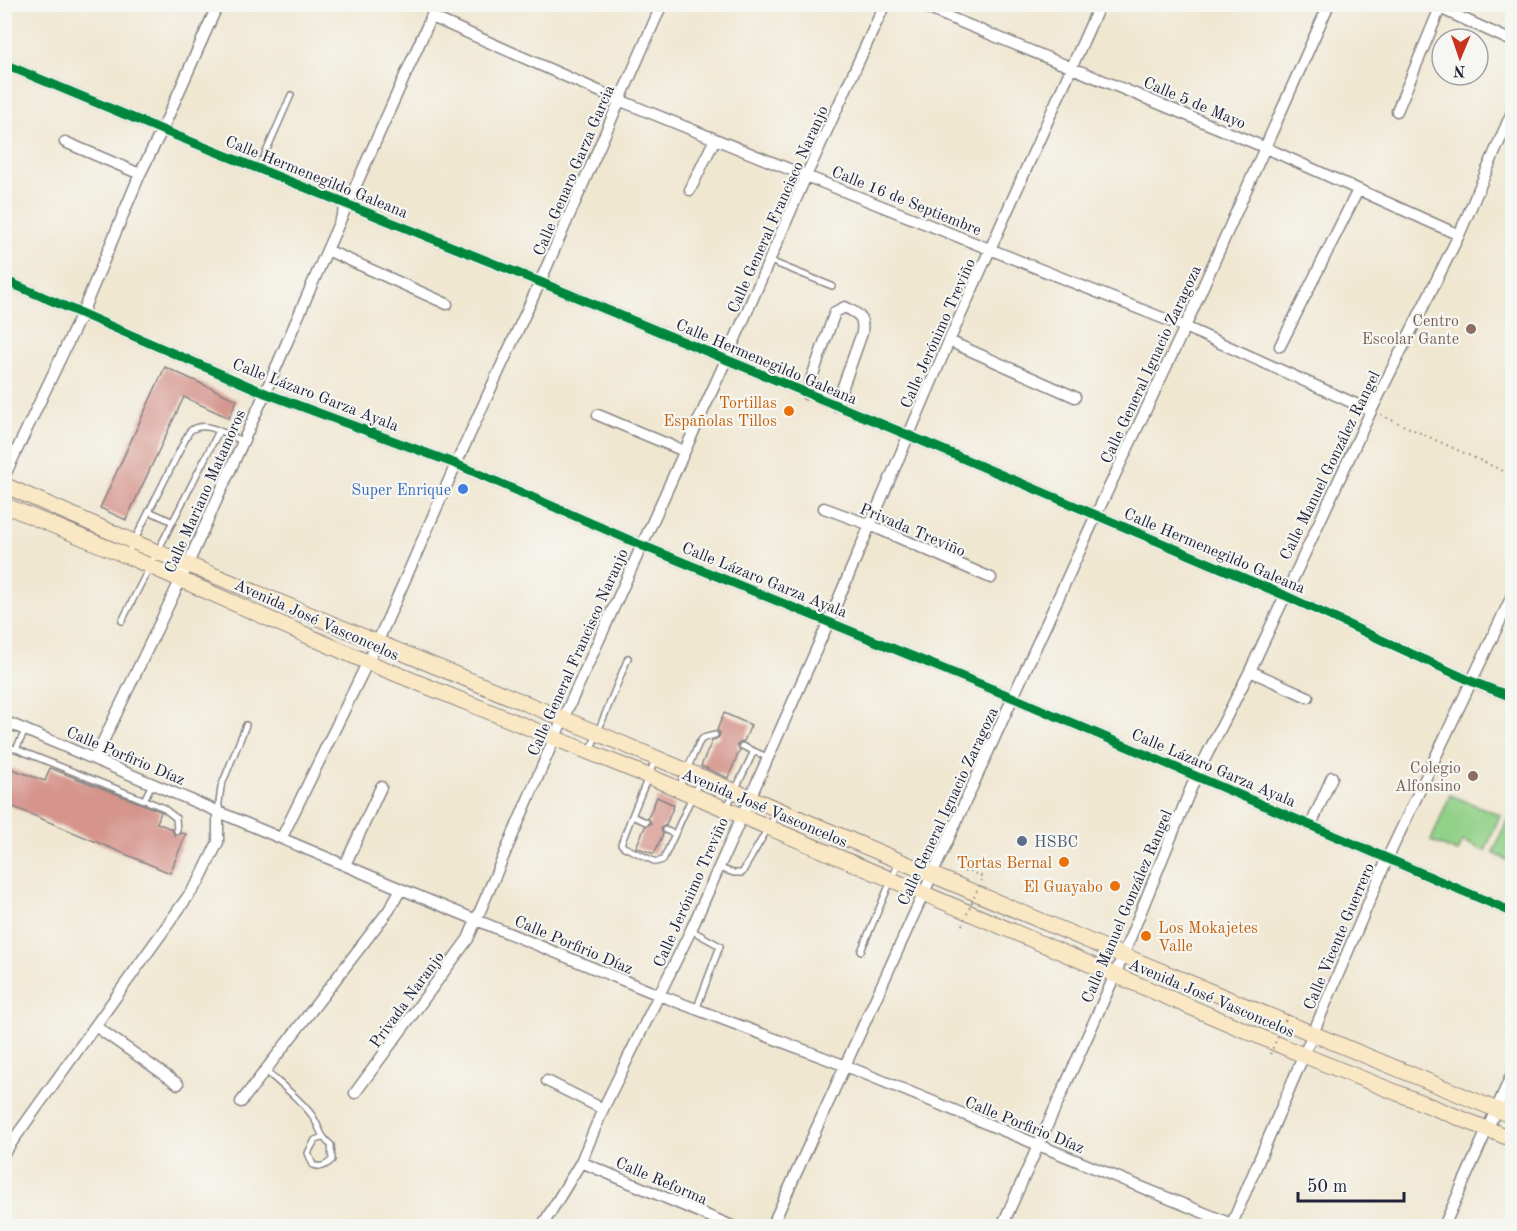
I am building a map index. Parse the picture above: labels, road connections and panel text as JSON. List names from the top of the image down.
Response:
{
  "streets": {
    "main road": ["Avenida José Vasconcelos"],
    "street": [
      "Calle 5 de Mayo",
      "Calle Genaro Garza Garcia",
      "Calle Hermenegildo Galeana",
      "Calle 16 de Septiembre",
      "Calle General Francisco Naranjo",
      "Calle Jerónimo Treviño",
      "Calle General Ignacio Zaragoza",
      "Calle Lázaro Garza Ayala",
      "Calle Manuel González Rangel",
      "Calle Mariano Matamoros",
      "Privada Treviño",
      "Calle Porfirio Díaz",
      "Calle Vicente Guerrero",
      "Privada Naranjo",
      "Calle Reforma"
    ]
  },
  "crossings": [
    ["Calle 5 de Mayo", "Calle Jerónimo Treviño"],
    ["Calle 5 de Mayo", "Calle General Ignacio Zaragoza"],
    ["Calle 5 de Mayo", "Calle Manuel González Rangel"],
    ["Calle Genaro Garza Garcia", "Calle Hermenegildo Galeana"],
    ["Calle Genaro Garza Garcia", "Calle 16 de Septiembre"],
    ["Calle Genaro Garza Garcia", "Calle Lázaro Garza Ayala"],
    ["Calle Genaro Garza Garcia", "Avenida José Vasconcelos"],
    ["Calle Genaro Garza Garcia", "Calle Porfirio Díaz"],
    ["Calle Hermenegildo Galeana", "Calle General Francisco Naranjo"],
    ["Calle Hermenegildo Galeana", "Calle Jerónimo Treviño"],
    ["Calle Hermenegildo Galeana", "Calle General Ignacio Zaragoza"],
    ["Calle Hermenegildo Galeana", "Calle Manuel González Rangel"],
    ["Calle Hermenegildo Galeana", "Calle Mariano Matamoros"],
    ["Calle Hermenegildo Galeana", "Calle Vicente Guerrero"],
    ["Calle 16 de Septiembre", "Calle General Francisco Naranjo"],
    ["Calle 16 de Septiembre", "Calle Jerónimo Treviño"],
    ["Calle 16 de Septiembre", "Calle General Ignacio Zaragoza"],
    ["Calle 16 de Septiembre", "Calle Manuel González Rangel"],
    ["Calle 16 de Septiembre", "Calle Mariano Matamoros"],
    ["Calle General Francisco Naranjo", "Calle Lázaro Garza Ayala"],
    ["Calle General Francisco Naranjo", "Avenida José Vasconcelos"],
    ["Calle General Francisco Naranjo", "Calle Porfirio Díaz"],
    ["Calle General Francisco Naranjo", "Privada Naranjo"],
    ["Calle Jerónimo Treviño", "Calle Lázaro Garza Ayala"],
    ["Calle Jerónimo Treviño", "Privada Treviño"],
    ["Calle Jerónimo Treviño", "Avenida José Vasconcelos"],
    ["Calle Jerónimo Treviño", "Calle Porfirio Díaz"],
    ["Calle Jerónimo Treviño", "Calle Reforma"],
    ["Calle General Ignacio Zaragoza", "Calle Lázaro Garza Ayala"],
    ["Calle General Ignacio Zaragoza", "Avenida José Vasconcelos"],
    ["Calle General Ignacio Zaragoza", "Calle Porfirio Díaz"],
    ["Calle Lázaro Garza Ayala", "Calle Manuel González Rangel"],
    ["Calle Lázaro Garza Ayala", "Calle Mariano Matamoros"],
    ["Calle Lázaro Garza Ayala", "Calle Vicente Guerrero"],
    ["Calle Manuel González Rangel", "Avenida José Vasconcelos"],
    ["Calle Manuel González Rangel", "Calle Porfirio Díaz"],
    ["Calle Mariano Matamoros", "Avenida José Vasconcelos"],
    ["Calle Mariano Matamoros", "Calle Porfirio Díaz"],
    ["Avenida José Vasconcelos", "Calle Vicente Guerrero"],
    ["Calle Porfirio Díaz", "Calle Vicente Guerrero"],
    ["Calle Porfirio Díaz", "Privada Naranjo"]
  ],
  "places": [
    "Centro Escolar Gante",
    "Tortillas Españolas Tillos",
    "Super Enrique",
    "Colegio Alfonsino",
    "HSBC",
    "Tortas Bernal",
    "El Guayabo",
    "Los Mokajetes Valle"
  ],
  "scale_bar": "50 m",
  "north": "bottom"
}
